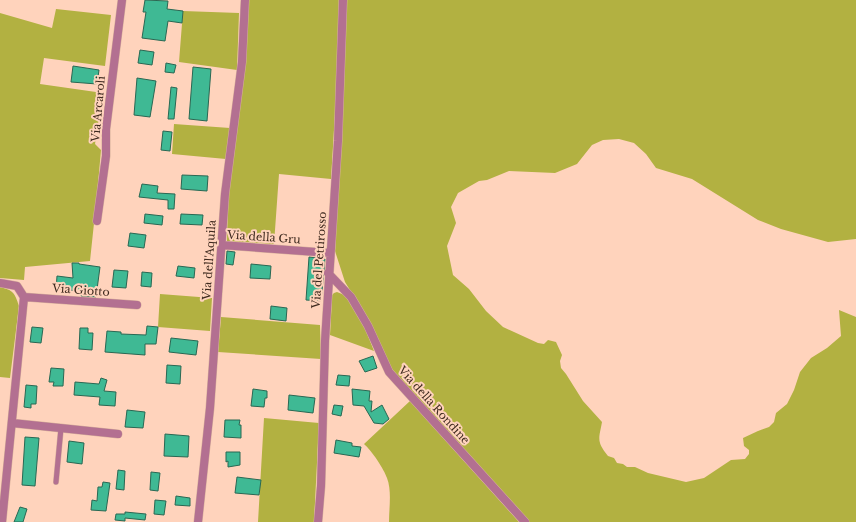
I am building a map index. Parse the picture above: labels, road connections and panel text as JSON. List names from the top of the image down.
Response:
{
  "streets": {
    "street": [
      "Via Arcaroli",
      "Via della Gru",
      "Via dell'Aquila",
      "Via del Pettirosso",
      "Via Giotto",
      "Via della Rondine"
    ]
  },
  "crossings": [
    ["Via della Gru", "Via dell'Aquila"],
    ["Via della Gru", "Via del Pettirosso"],
    ["Via del Pettirosso", "Via della Rondine"]
  ]
}
